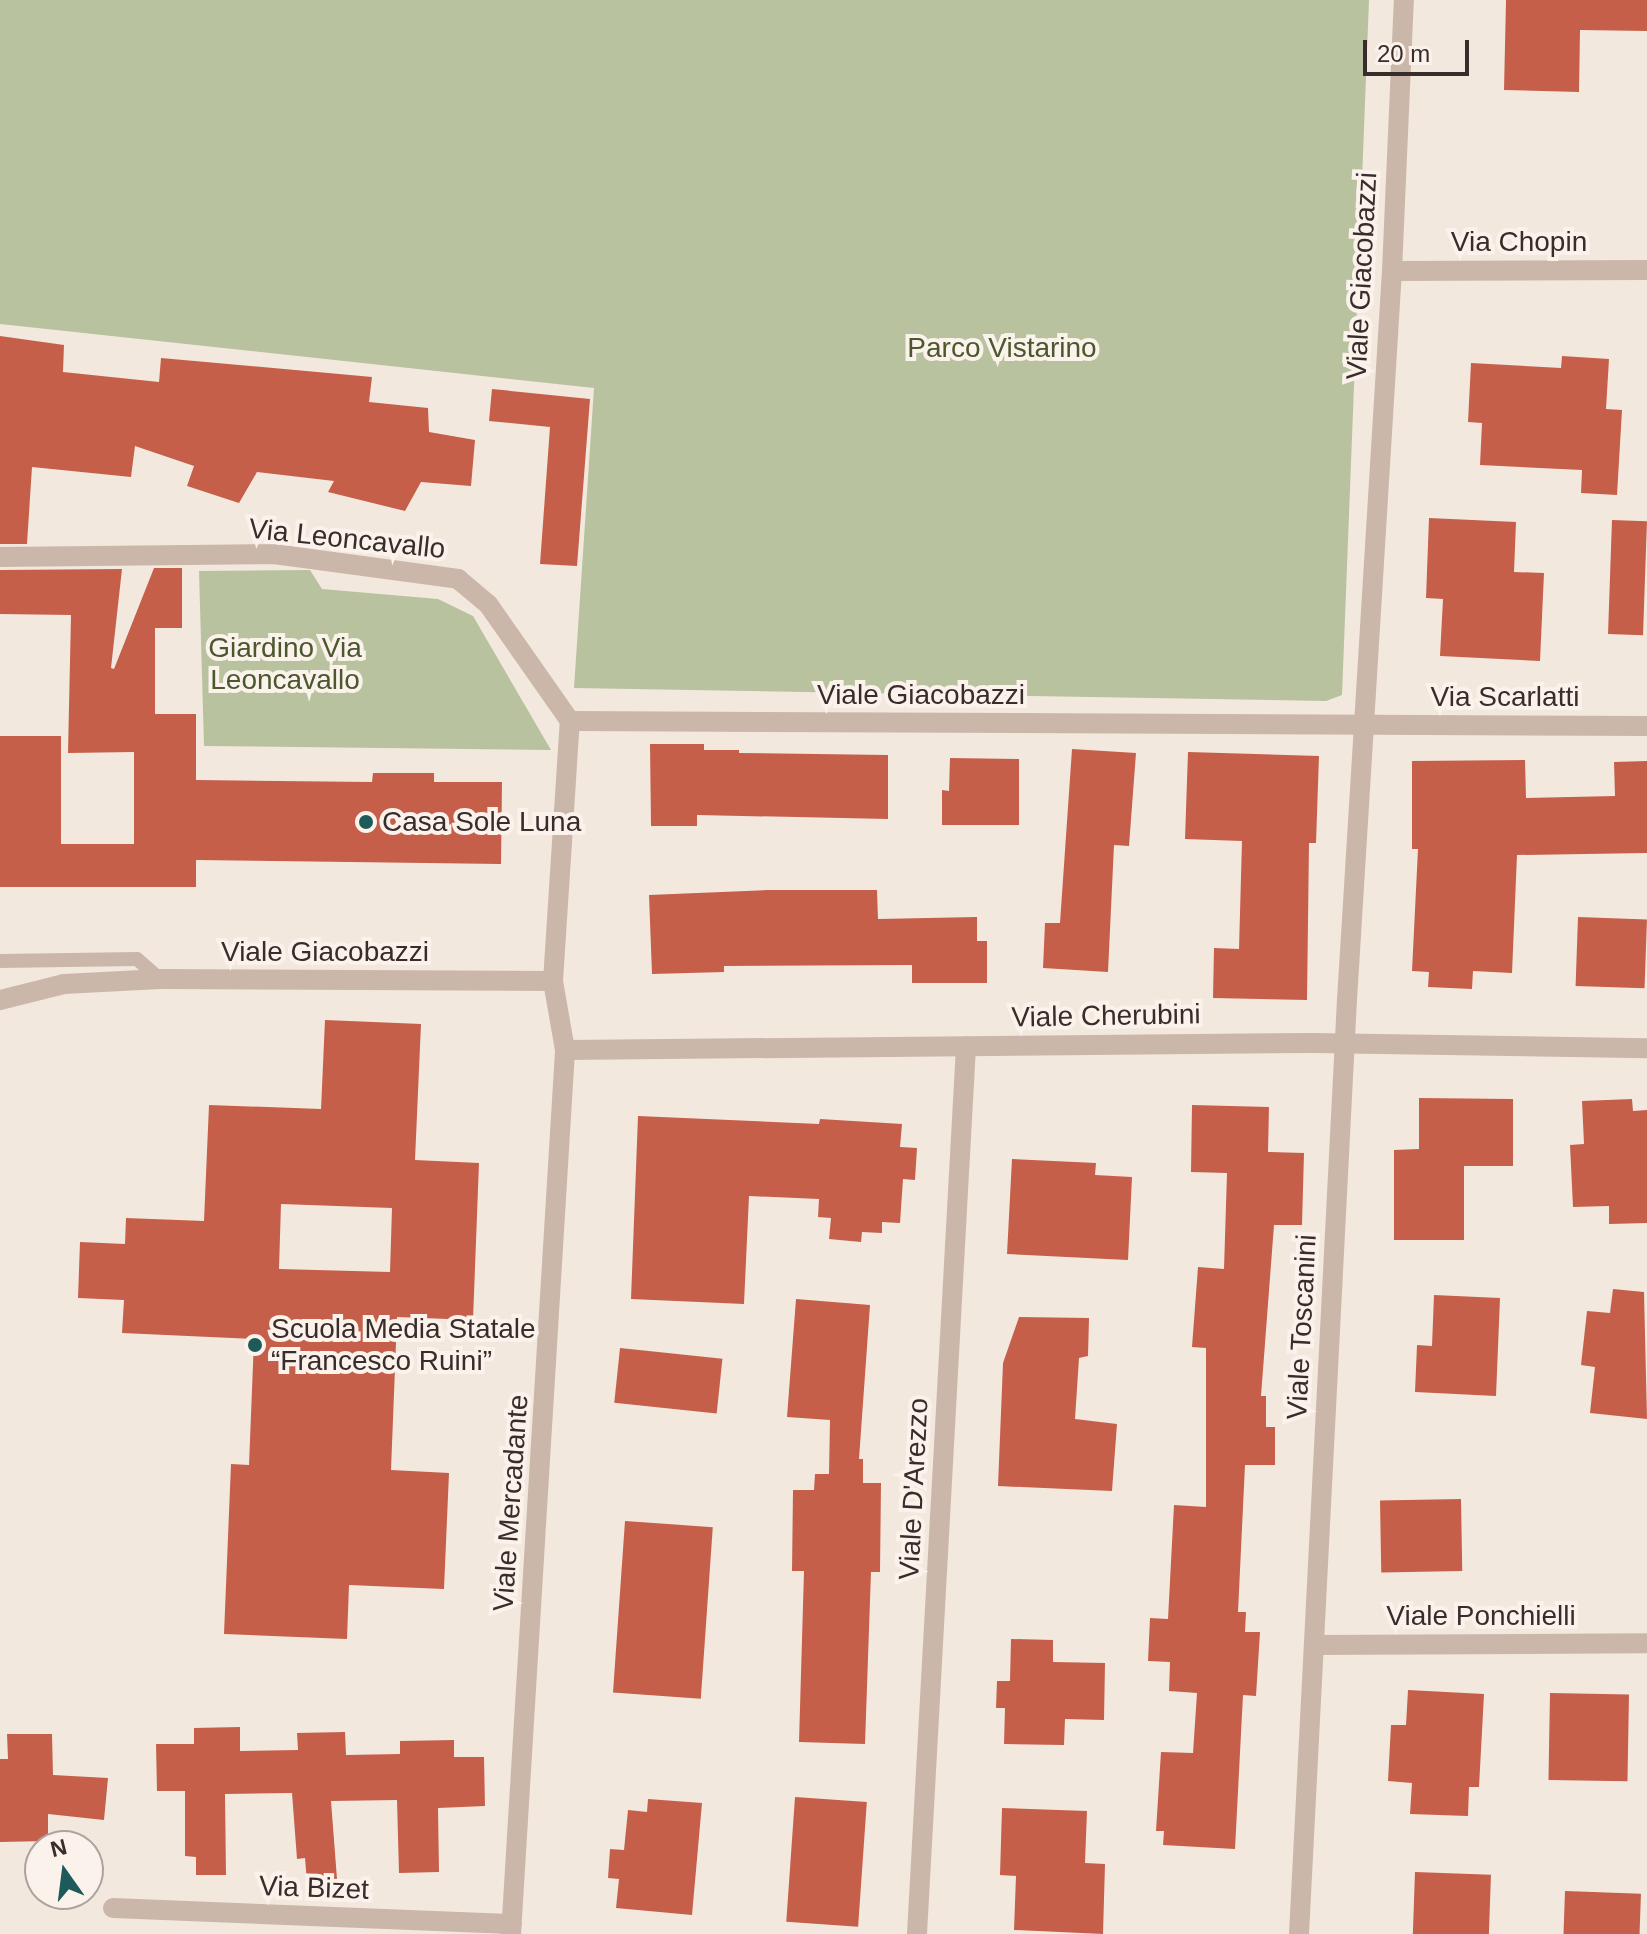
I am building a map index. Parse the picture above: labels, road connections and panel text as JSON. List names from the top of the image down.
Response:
{
  "streets": {
    "street": [
      "Via Chopin",
      "Viale Giacobazzi",
      "Via Leoncavallo",
      "Via Scarlatti",
      "Viale Cherubini",
      "Viale Toscanini",
      "Viale D'Arezzo",
      "Viale Mercadante",
      "Viale Ponchielli",
      "Via Bizet"
    ]
  },
  "crossings": [
    ["Via Chopin", "Viale Giacobazzi"],
    ["Viale Giacobazzi", "Via Leoncavallo"],
    ["Viale Giacobazzi", "Via Scarlatti"],
    ["Viale Giacobazzi", "Viale Toscanini"],
    ["Viale Giacobazzi", "Viale Mercadante"],
    ["Via Scarlatti", "Viale Toscanini"],
    ["Viale Cherubini", "Viale Toscanini"],
    ["Viale Cherubini", "Viale D'Arezzo"],
    ["Viale Cherubini", "Viale Mercadante"],
    ["Viale Toscanini", "Viale Ponchielli"],
    ["Viale Mercadante", "Via Bizet"]
  ],
  "parks": ["Parco Vistarino", "Giardino Via Leoncavallo"],
  "places": ["Casa Sole Luna", "Scuola Media Statale “Francesco Ruini”"],
  "scale_bar": "20 m",
  "north": "top"
}
